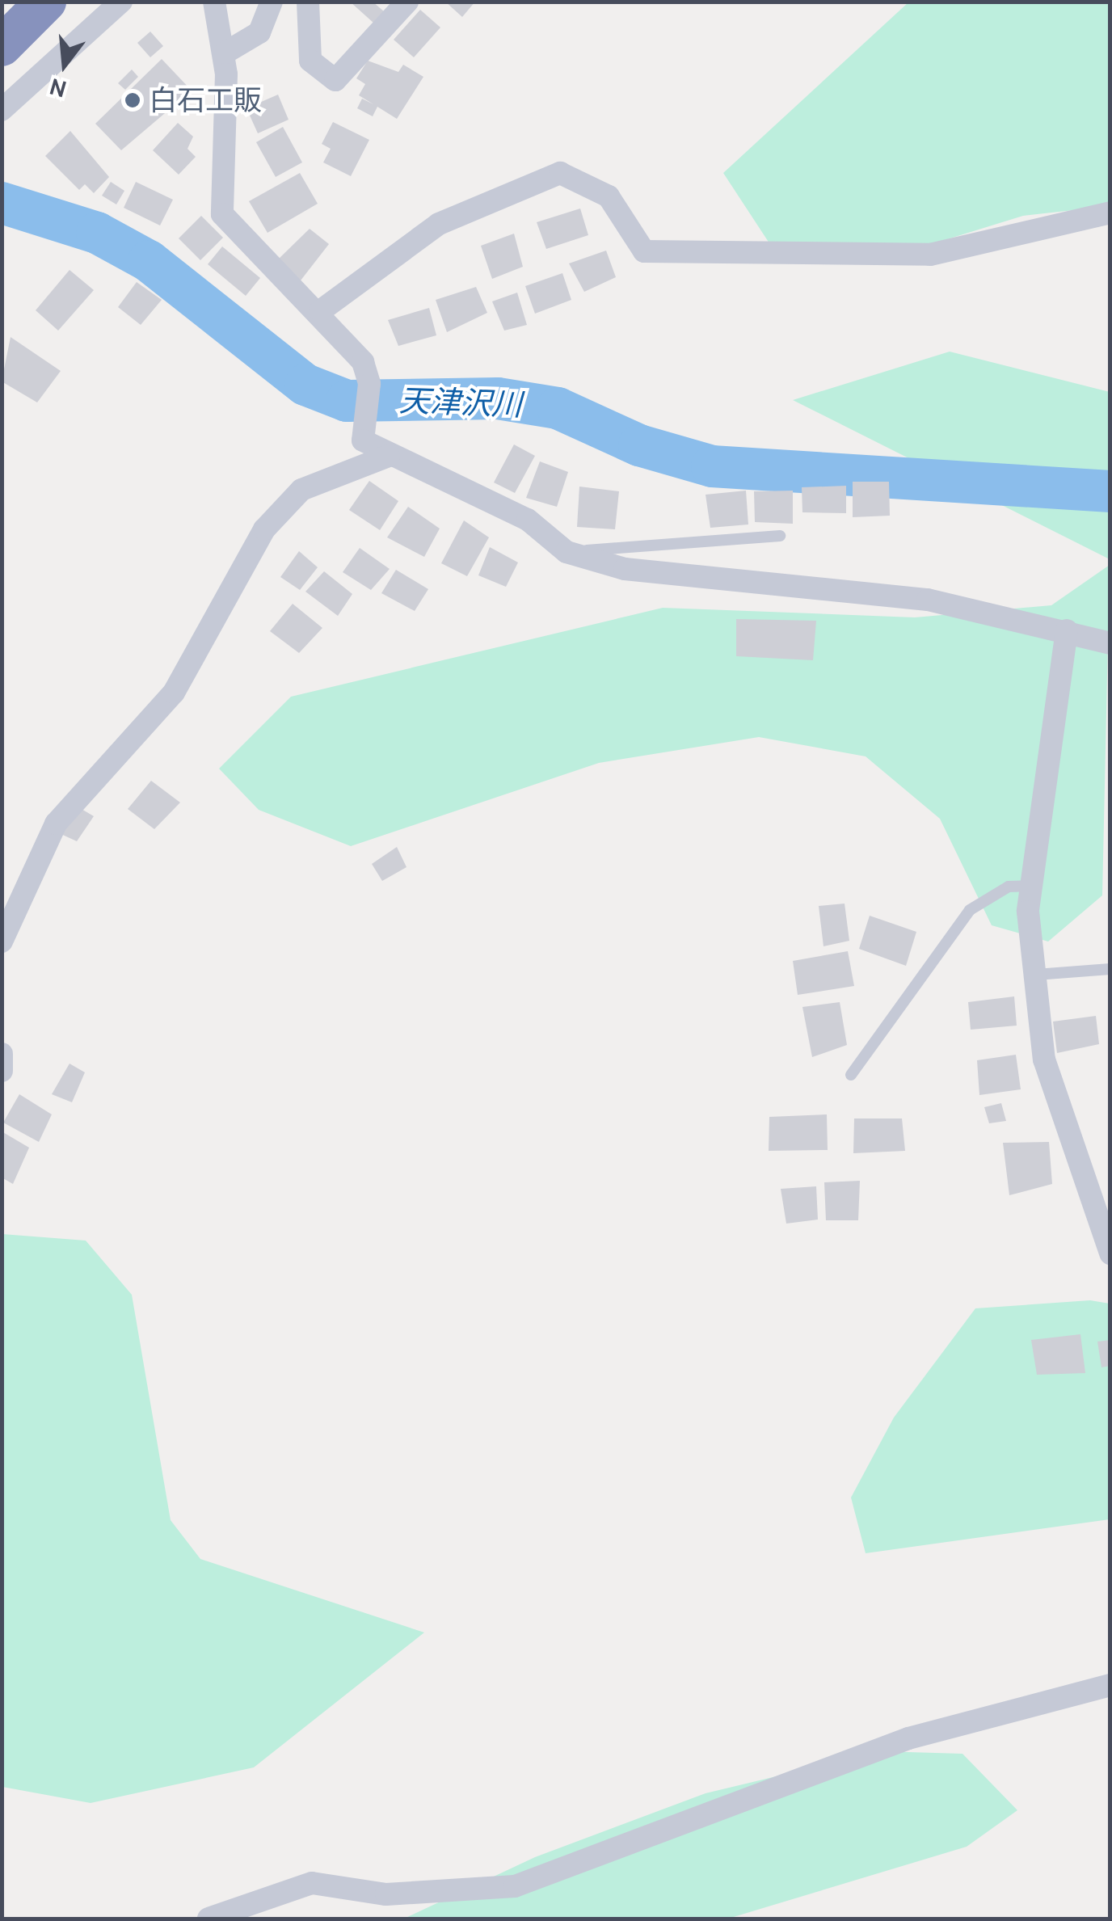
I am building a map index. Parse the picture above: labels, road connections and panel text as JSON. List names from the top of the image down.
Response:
{
  "water": ["天津沢川"],
  "places": ["白石工販"],
  "north": "bottom"
}
